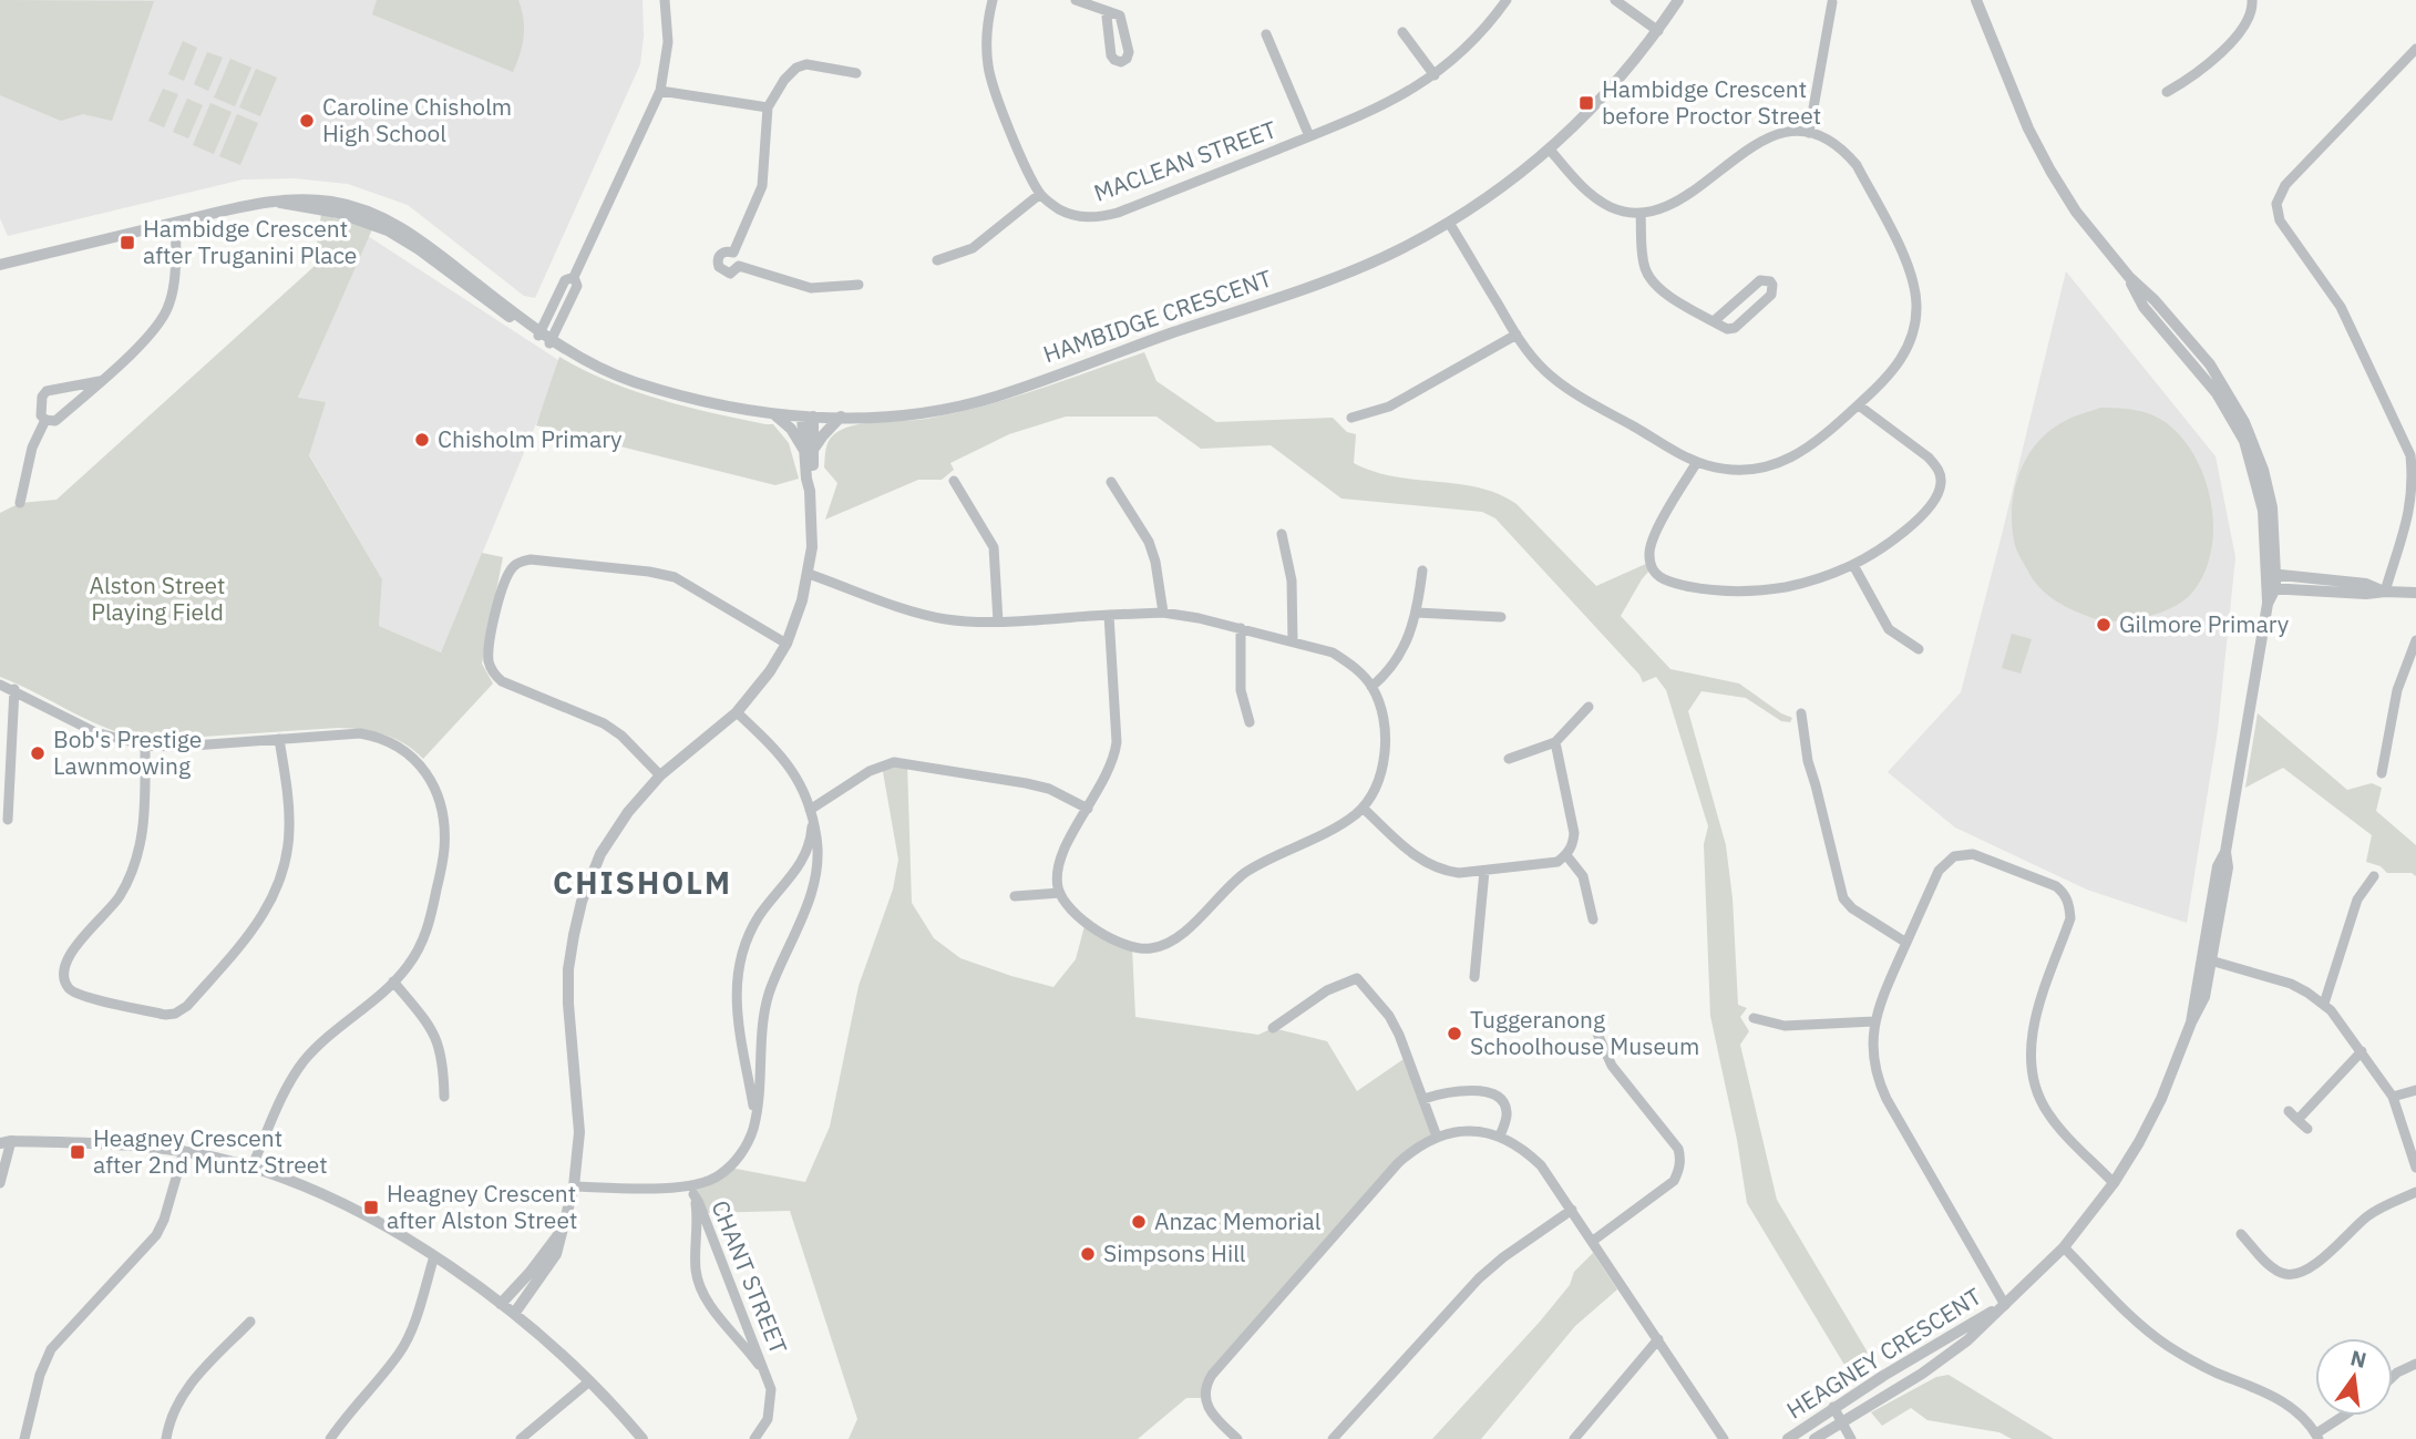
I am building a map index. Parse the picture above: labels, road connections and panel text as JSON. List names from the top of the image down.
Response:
{
  "streets": {
    "street": [
      "MACLEAN STREET",
      "HAMBIDGE CRESCENT",
      "CHANT STREET",
      "HEAGNEY CRESCENT"
    ]
  },
  "districts": ["CHISHOLM"],
  "parks": ["Alston Street Playing Field"],
  "places": {
    "transit": [
      "Hambidge Crescent before Proctor Street",
      "Hambidge Crescent after Truganini Place",
      "Heagney Crescent after 2nd Muntz Street",
      "Heagney Crescent after Alston Street"
    ],
    "other": [
      "Caroline Chisholm High School",
      "Chisholm Primary",
      "Gilmore Primary",
      "Bob's Prestige Lawnmowing",
      "Tuggeranong Schoolhouse Museum",
      "Anzac Memorial",
      "Simpsons Hill"
    ]
  },
  "north": "top"
}
